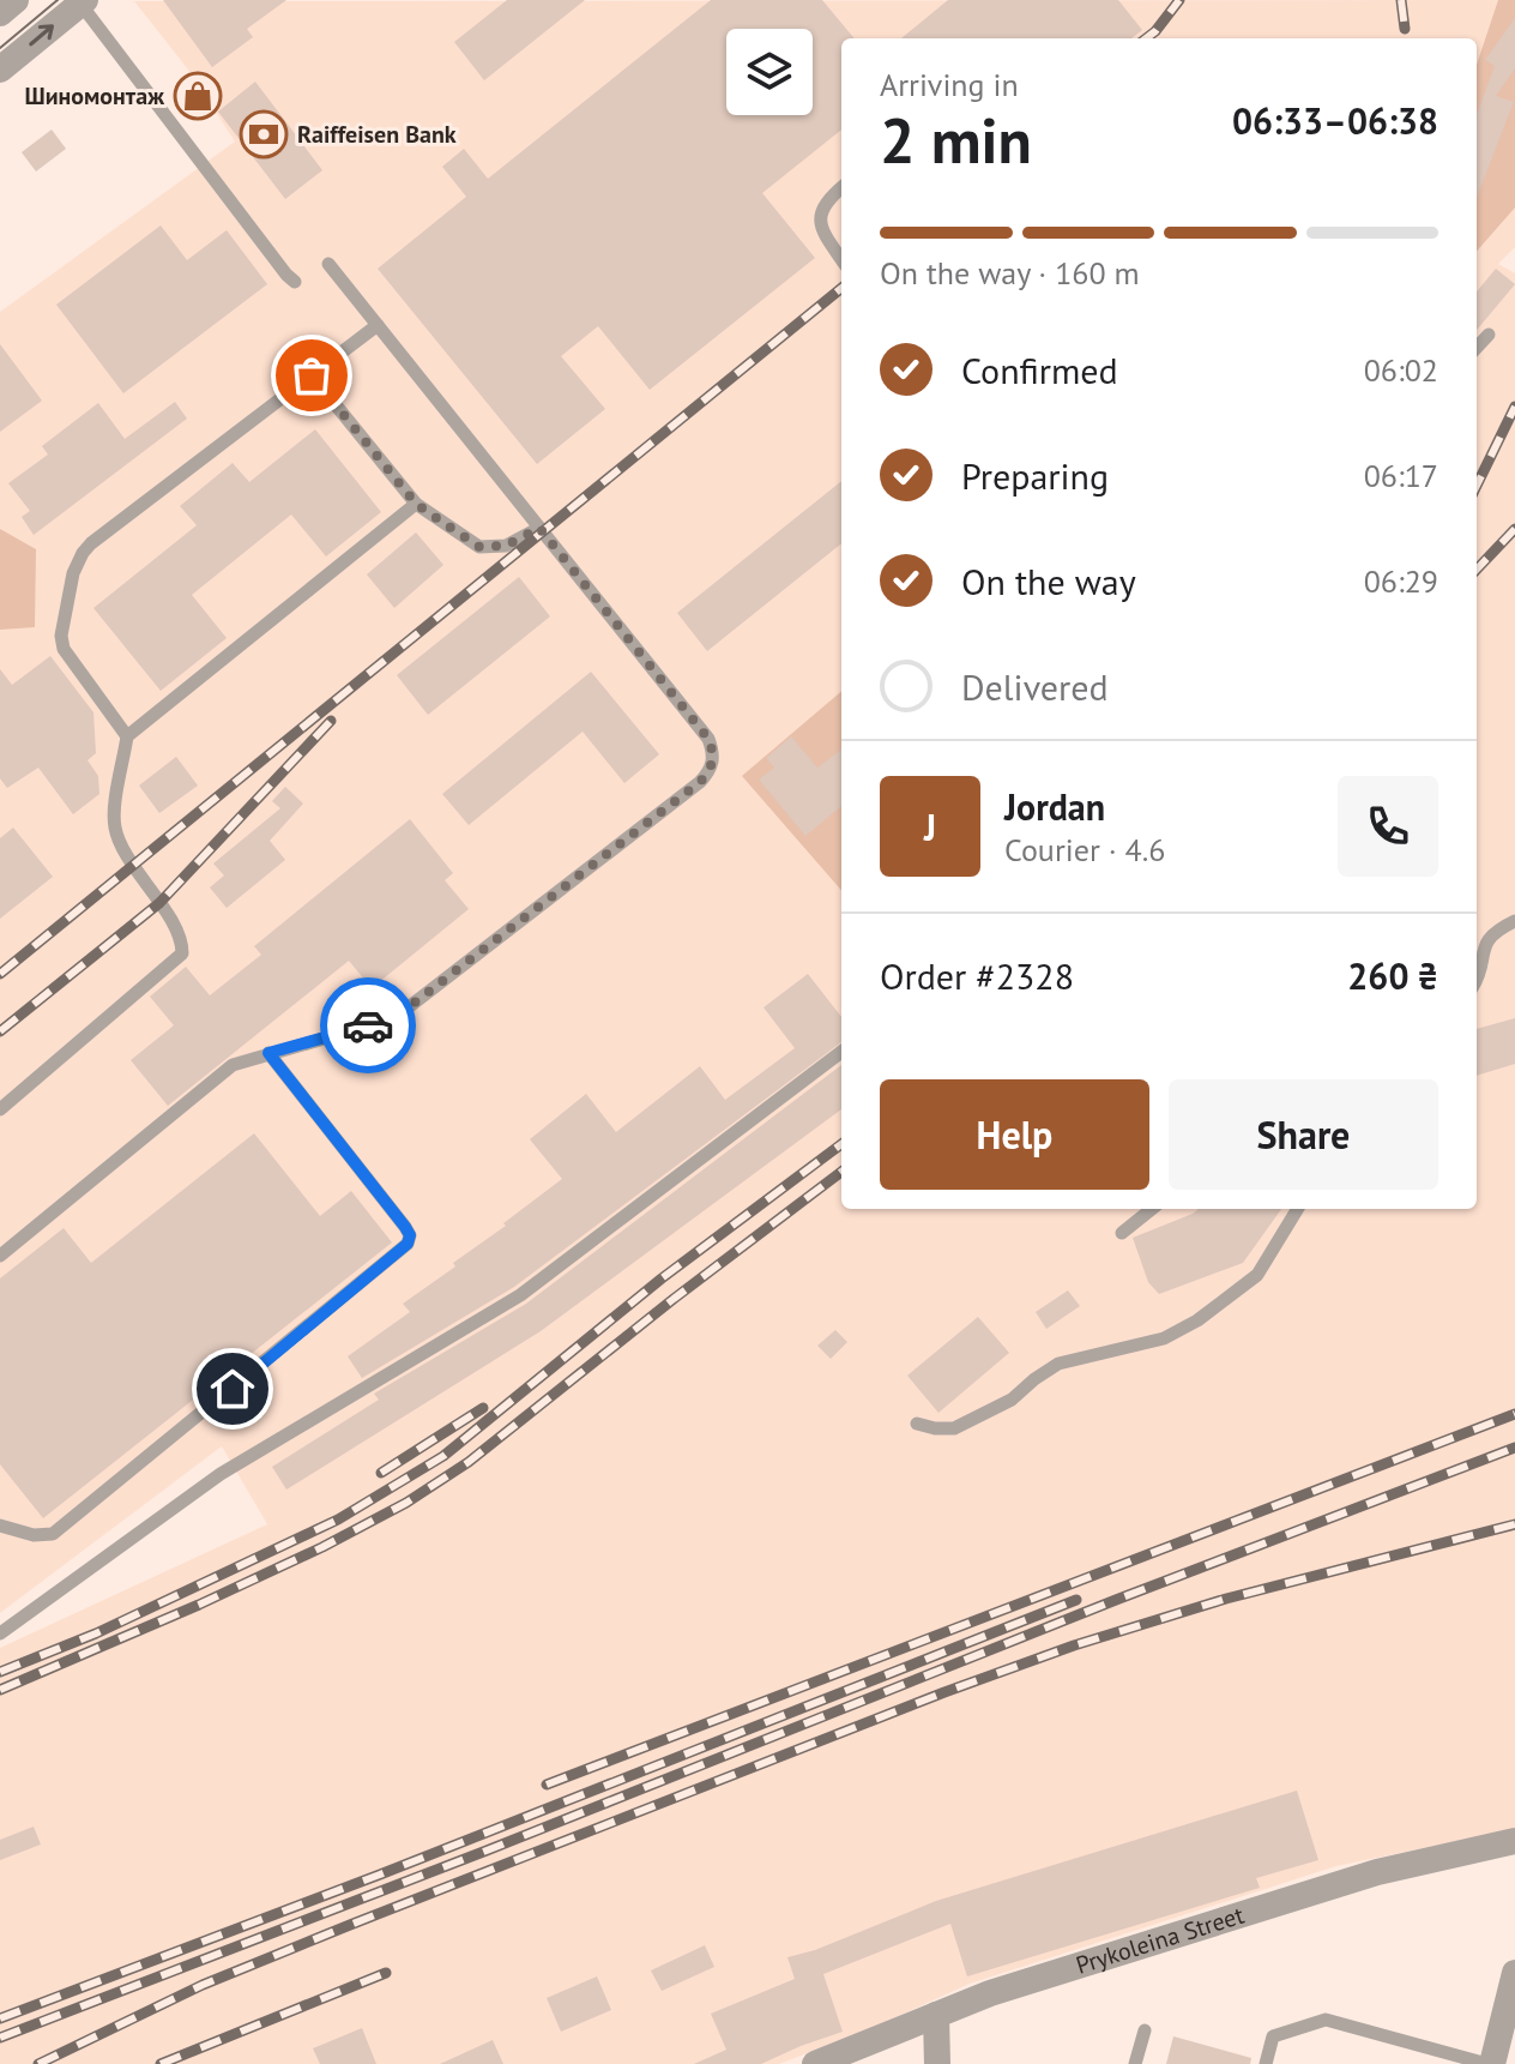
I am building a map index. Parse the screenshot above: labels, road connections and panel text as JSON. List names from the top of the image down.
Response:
{
  "streets": {
    "street": ["Prykoleina Street"]
  },
  "places": {
    "shop": ["Шиномонтаж"],
    "bank": ["Raiffeisen Bank"]
  },
  "page": {
    "heading": ["2 min", "Arriving in", "06:33–06:38"],
    "panel": [
      "Jordan",
      "Courier · 4.6",
      "Order #2328",
      "260 ₴"
    ],
    "bar": "On the way · 160 m",
    "list": [
      ["Confirmed", "06:02"],
      ["Preparing", "06:17"],
      ["On the way", "06:29"],
      "Delivered"
    ],
    "round": "J",
    "buttons": ["Help", "Share"]
  }
}
